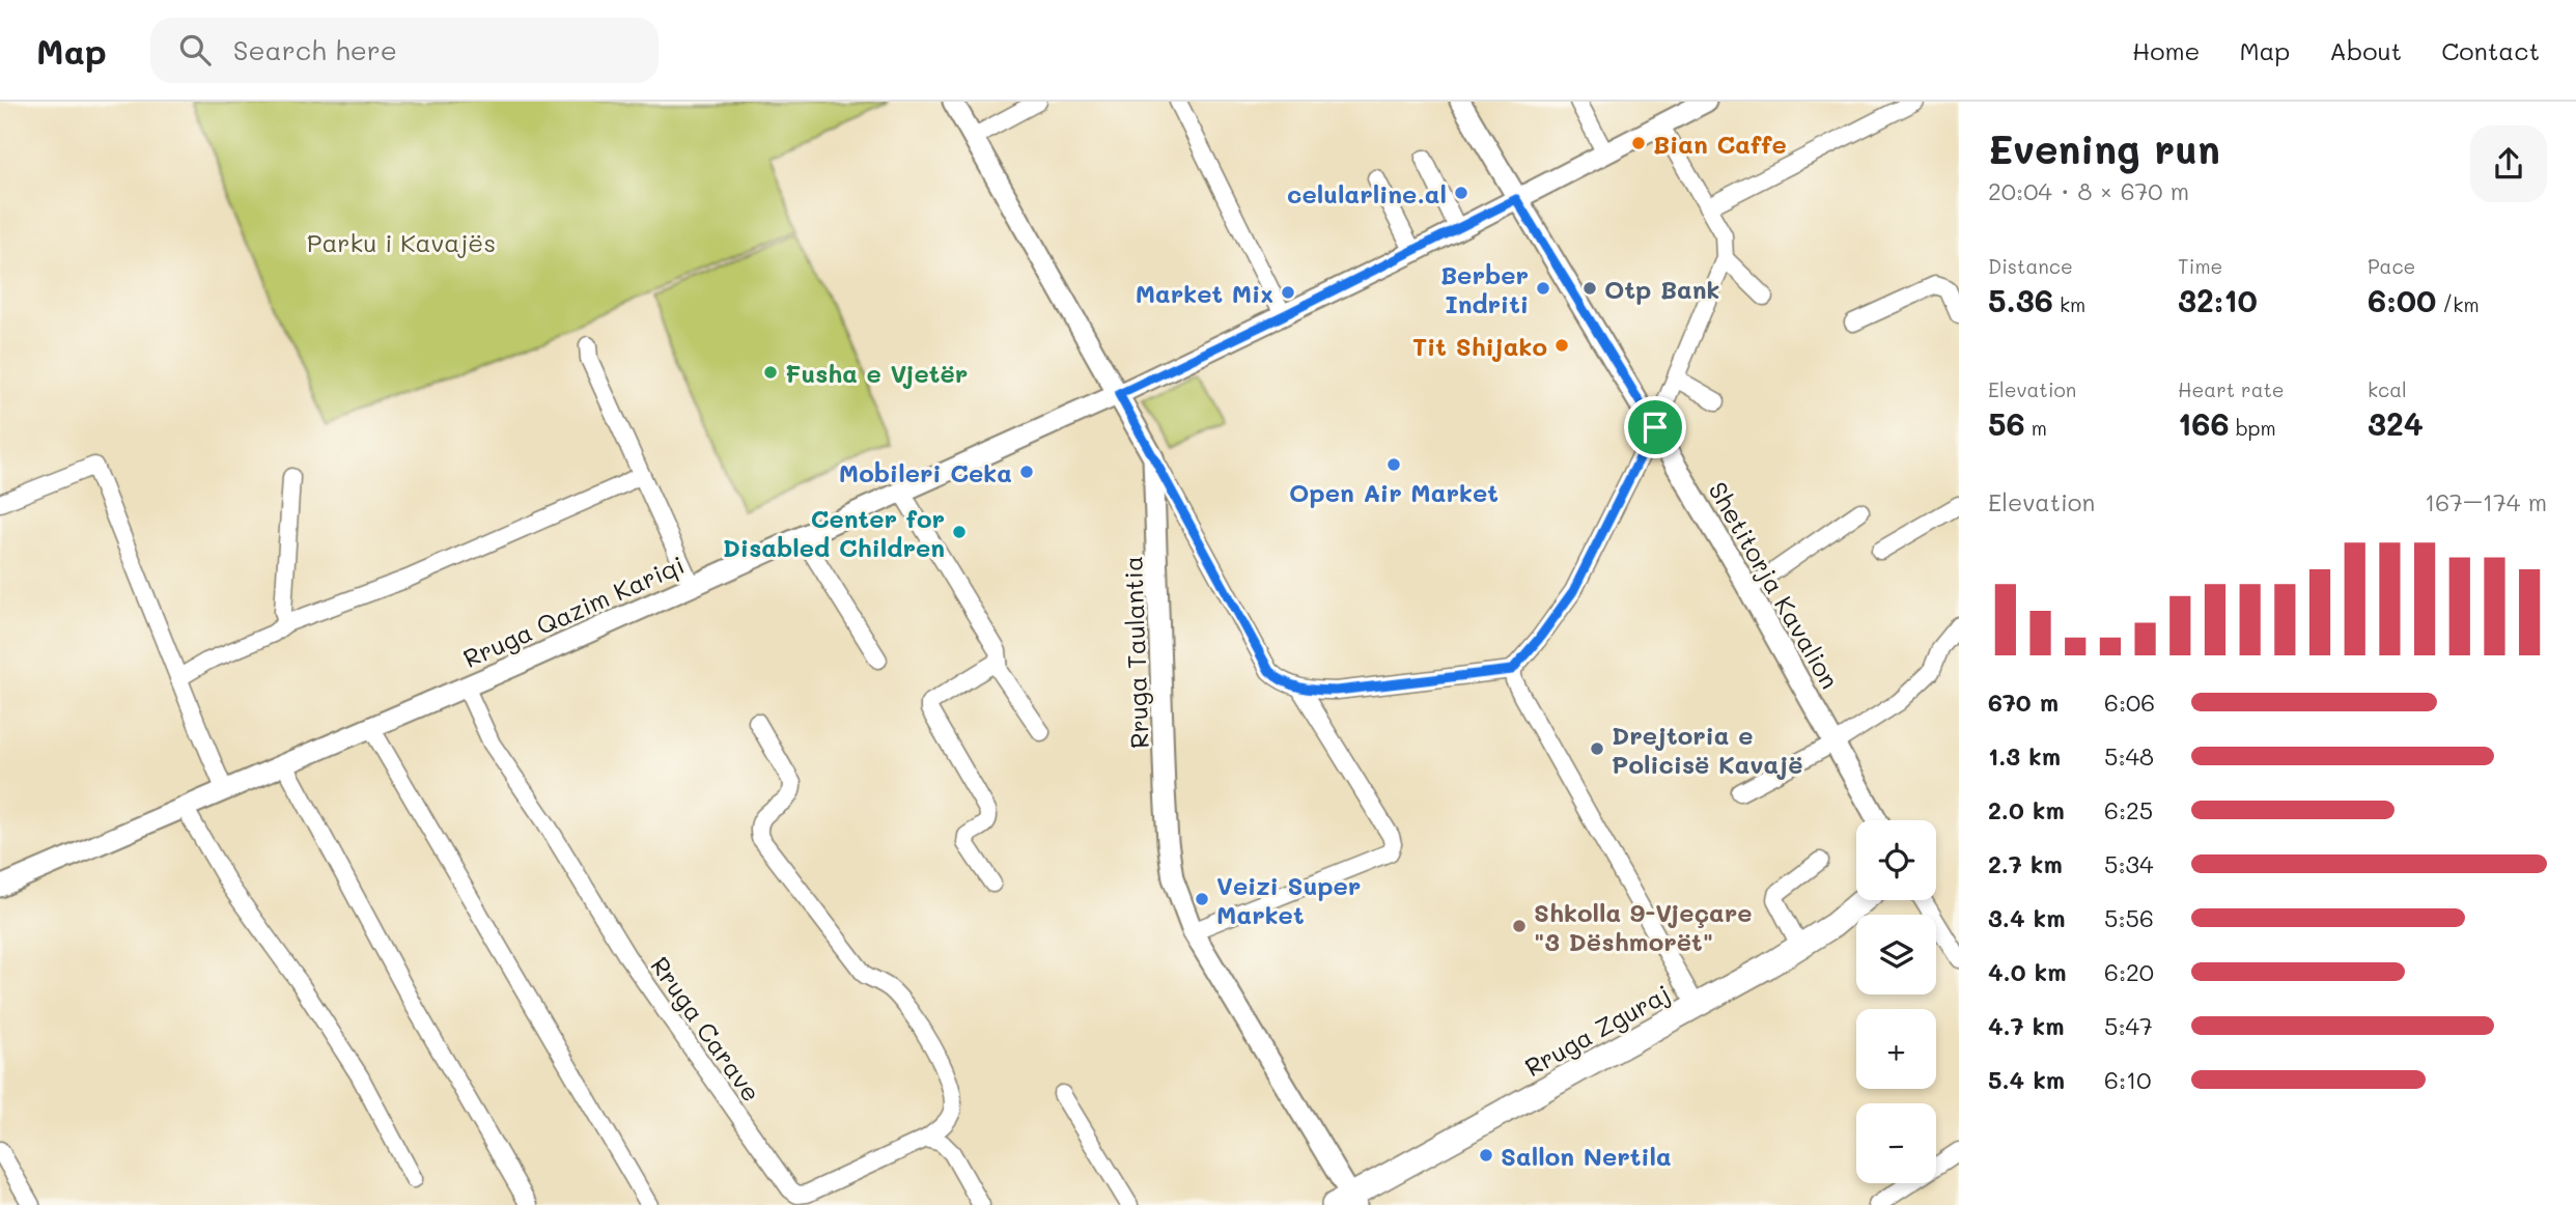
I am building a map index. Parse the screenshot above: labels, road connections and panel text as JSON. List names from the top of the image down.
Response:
{
  "streets": {
    "main road": ["Rruga Zguraj"],
    "street": [
      "Shetitorja Kavalion",
      "Rruga Qazim Kariqi",
      "Rruga Taulantia",
      "Rruga Carave"
    ]
  },
  "crossings": [
    ["Shetitorja Kavalion", "Rruga Qazim Kariqi"],
    ["Rruga Qazim Kariqi", "Rruga Taulantia"],
    ["Rruga Qazim Kariqi", "Rruga Carave"],
    ["Rruga Taulantia", "Rruga Zguraj"]
  ],
  "parks": ["Parku i Kavajës"],
  "places": [
    "Bian Caffe",
    "celularline.al",
    "Berber Indriti",
    "Otp Bank",
    "Market Mix",
    "Tit Shijako",
    "Fusha e Vjetër",
    "Open Air Market",
    "Mobileri Ceka",
    "Center for Disabled Children",
    "Drejtoria e Policisë Kavajë",
    "Veizi Super Market",
    "Shkolla 9-Vjeçare \"3 Dëshmorët\"",
    "Sallon Nertila"
  ],
  "page": {
    "header": "Map",
    "search": "Search here",
    "nav": [
      "Home",
      "Map",
      "About",
      "Contact"
    ],
    "heading": ["Evening run", "20:04 · 8 × 670 m"],
    "stats": [
      ["Distance", "5.36 km"],
      ["Time", "32:10"],
      ["Pace", "6:00 /km"],
      ["Elevation", "56 m"],
      ["Heart rate", "166 bpm"],
      ["kcal", "324"]
    ],
    "chart": ["Elevation", "167–174 m"],
    "list": [
      {
        "name": "670 m",
        "note": "6:06"
      },
      {
        "name": "1.3 km",
        "note": "5:48"
      },
      {
        "name": "2.0 km",
        "note": "6:25"
      },
      {
        "name": "2.7 km",
        "note": "5:34"
      },
      {
        "name": "3.4 km",
        "note": "5:56"
      },
      {
        "name": "4.0 km",
        "note": "6:20"
      },
      {
        "name": "4.7 km",
        "note": "5:47"
      },
      {
        "name": "5.4 km",
        "note": "6:10"
      }
    ],
    "map_buttons": ["+", "−"]
  }
}
